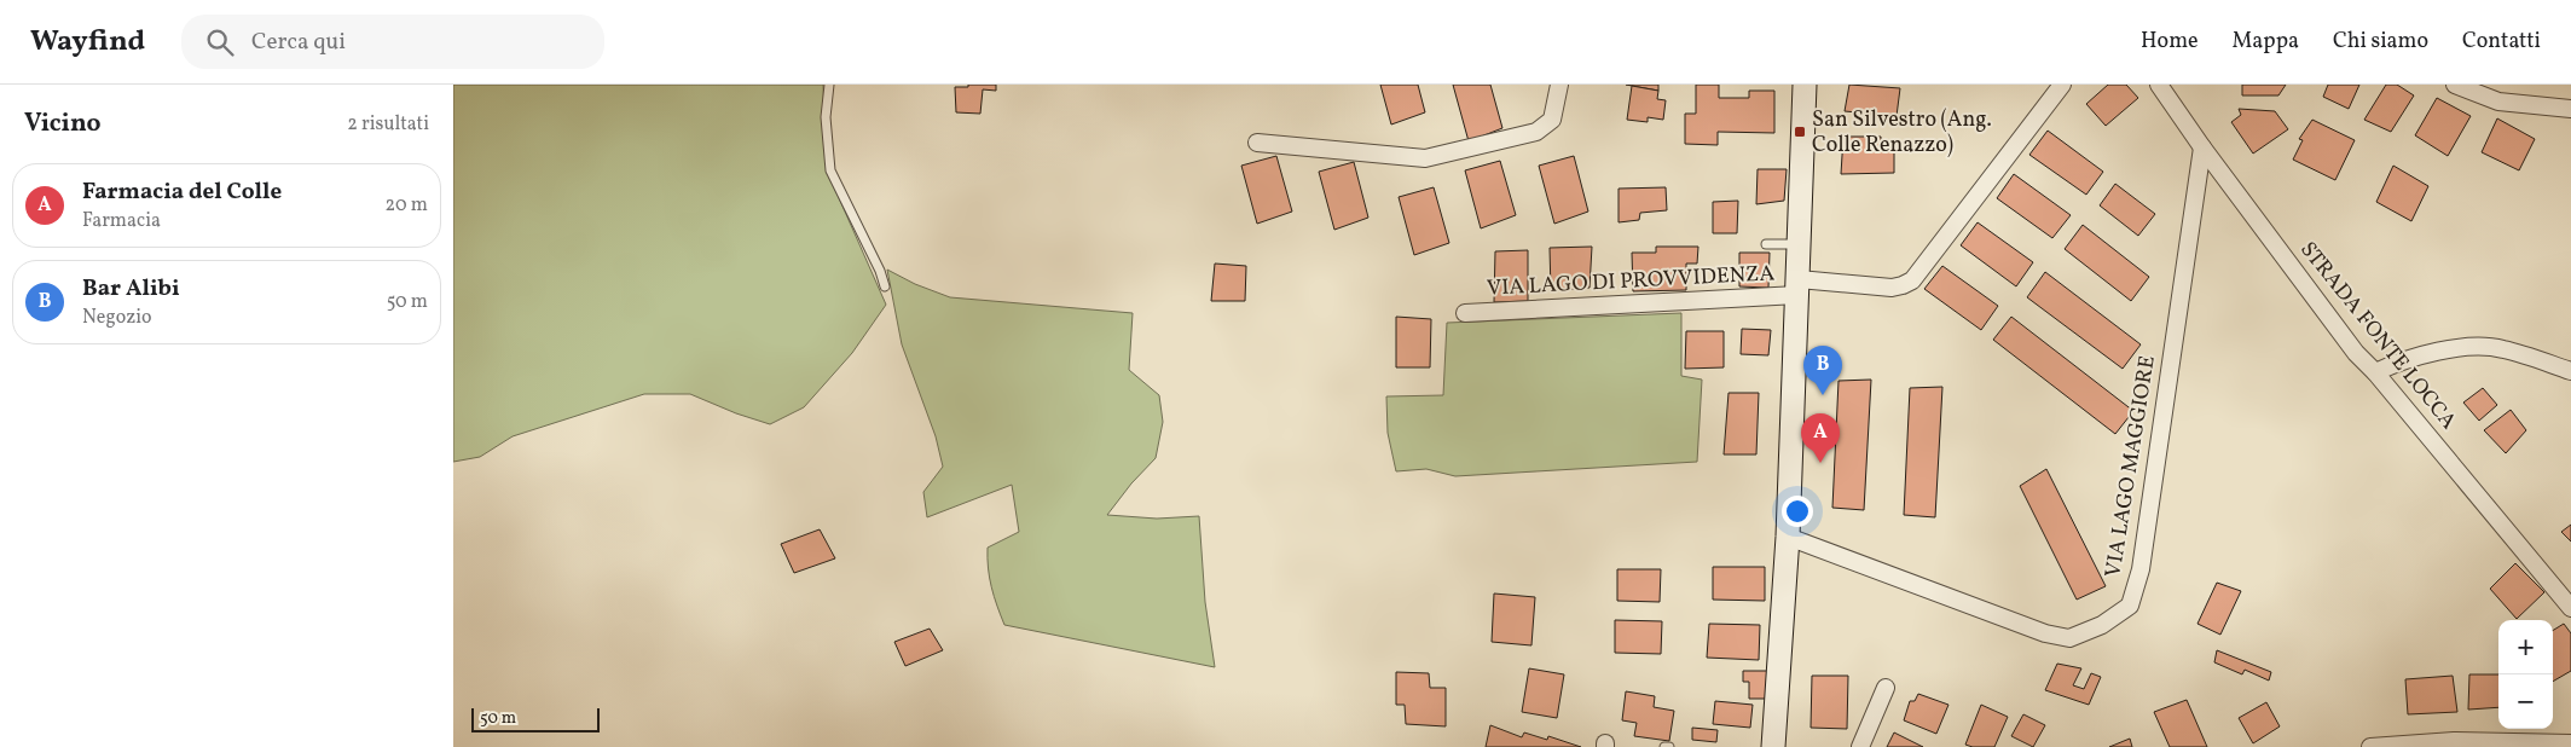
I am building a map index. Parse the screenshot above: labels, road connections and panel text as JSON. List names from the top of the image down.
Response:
{
  "streets": {
    "street": ["VIA LAGO DI PROVVIDENZA", "STRADA FONTE LOCCA", "VIA LAGO MAGGIORE"]
  },
  "crossings": [
    ["STRADA FONTE LOCCA", "VIA LAGO MAGGIORE"]
  ],
  "places": {
    "transit": ["San Silvestro (Ang. Colle Renazzo)"]
  },
  "scale_bar": "50 m",
  "page": {
    "header": "Wayfind",
    "search": "Cerca qui",
    "nav": [
      "Home",
      "Mappa",
      "Chi siamo",
      "Contatti"
    ],
    "heading": ["Vicino", "2 risultati"],
    "list": [
      {
        "mark": "A",
        "name": "Farmacia del Colle",
        "note": "Farmacia",
        "value": "20 m"
      },
      {
        "mark": "B",
        "name": "Bar Alibi",
        "note": "Negozio",
        "value": "50 m"
      }
    ],
    "pins": ["B", "A"],
    "map_buttons": ["+", "−"],
    "scale": "50 m"
  }
}
